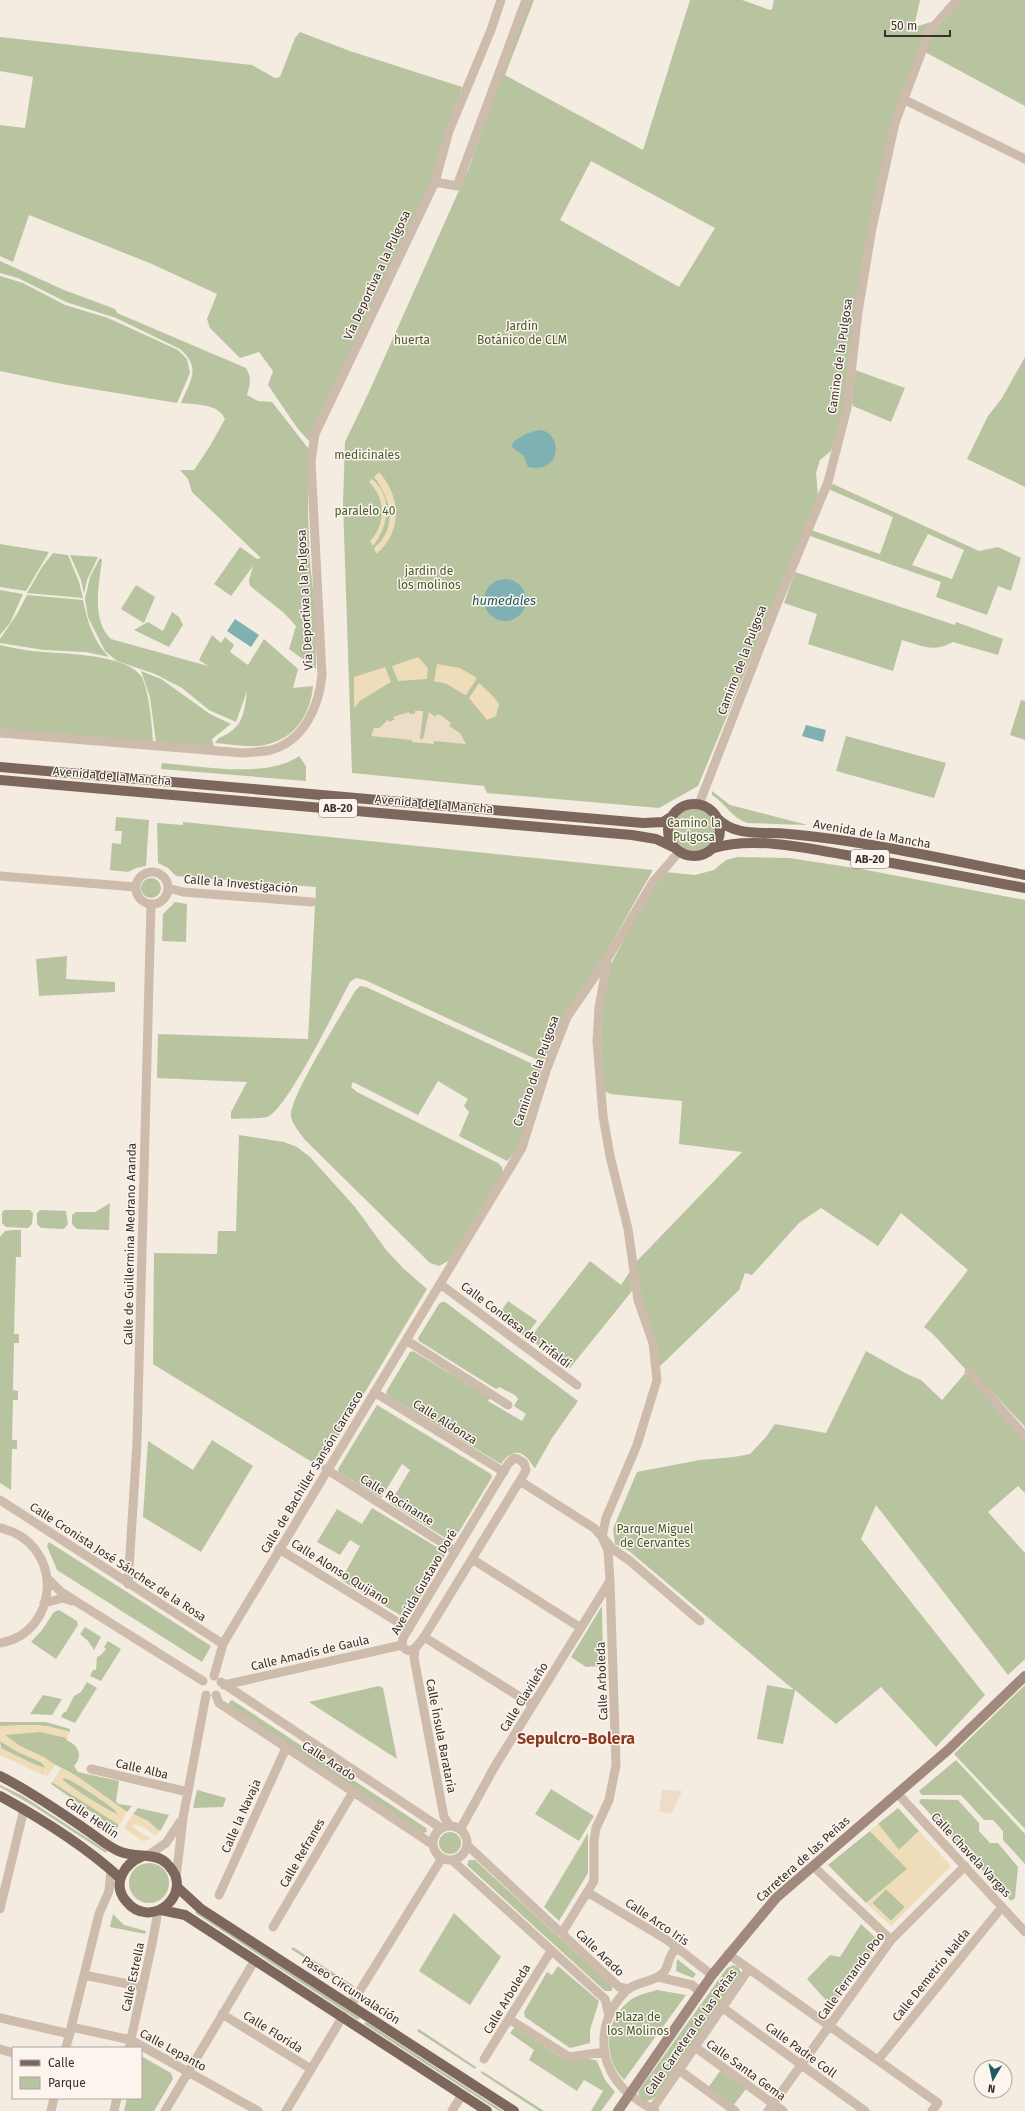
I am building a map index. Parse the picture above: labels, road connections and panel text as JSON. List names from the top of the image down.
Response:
{
  "streets": {
    "main road": [
      "Avenida de la Mancha",
      "AB-20",
      "Calle Hellín",
      "Carretera de las Peñas",
      "Paseo Circunvalación"
    ],
    "street": [
      "Vía Deportiva a la Pulgosa",
      "Camino de la Pulgosa",
      "Calle la Investigación",
      "Calle de Guillermina Medrano Aranda",
      "Calle Condesa de Trifaldi",
      "Calle Aldonza",
      "Calle de Bachiller Sansón Carrasco",
      "Calle Rocinante",
      "Calle Cronista José Sánchez de la Rosa",
      "Calle Alonso Quijano",
      "Avenida Gustavo Doré",
      "Calle Amadís de Gaula",
      "Calle Arboleda",
      "Calle Clavileño",
      "Calle Ínsula Barataria",
      "Calle Arado",
      "Calle Alba",
      "Calle la Navaja",
      "Calle Refranes",
      "Calle Chavela Vargas",
      "Calle Arco Iris",
      "Calle Demetrio Nalda",
      "Calle Fernando Poo",
      "Calle Estrella",
      "Calle Florida",
      "Calle Carretera de las Peñas",
      "Calle Lepanto",
      "Calle Padre Coll",
      "Calle Santa Gema"
    ]
  },
  "crossings": [
    ["Camino de la Pulgosa", "Avenida de la Mancha"],
    ["Camino de la Pulgosa", "AB-20"],
    ["Camino de la Pulgosa", "Calle Condesa de Trifaldi"],
    ["Camino de la Pulgosa", "Calle de Bachiller Sansón Carrasco"],
    ["Avenida de la Mancha", "AB-20"],
    ["Calle la Investigación", "Calle de Guillermina Medrano Aranda"],
    ["Calle de Guillermina Medrano Aranda", "Calle Cronista José Sánchez de la Rosa"],
    ["Calle Condesa de Trifaldi", "Calle de Bachiller Sansón Carrasco"],
    ["Calle Aldonza", "Calle de Bachiller Sansón Carrasco"],
    ["Calle Aldonza", "Avenida Gustavo Doré"],
    ["Calle de Bachiller Sansón Carrasco", "Calle Rocinante"],
    ["Calle de Bachiller Sansón Carrasco", "Calle Cronista José Sánchez de la Rosa"],
    ["Calle de Bachiller Sansón Carrasco", "Calle Alonso Quijano"],
    ["Calle de Bachiller Sansón Carrasco", "Calle Amadís de Gaula"],
    ["Calle de Bachiller Sansón Carrasco", "Calle Arado"],
    ["Calle Rocinante", "Avenida Gustavo Doré"],
    ["Calle Alonso Quijano", "Avenida Gustavo Doré"],
    ["Avenida Gustavo Doré", "Calle Amadís de Gaula"],
    ["Avenida Gustavo Doré", "Calle Ínsula Barataria"],
    ["Calle Amadís de Gaula", "Calle Arado"],
    ["Calle Arboleda", "Calle Clavileño"],
    ["Calle Arboleda", "Calle Arado"],
    ["Calle Arboleda", "Calle Arco Iris"],
    ["Calle Clavileño", "Calle Ínsula Barataria"],
    ["Calle Clavileño", "Calle Arado"],
    ["Calle Ínsula Barataria", "Calle Arado"],
    ["Calle Arado", "Calle la Navaja"],
    ["Calle Arado", "Calle Refranes"],
    ["Calle Hellín", "Calle Estrella"],
    ["Calle Hellín", "Paseo Circunvalación"],
    ["Calle Chavela Vargas", "Carretera de las Peñas"],
    ["Calle Chavela Vargas", "Calle Demetrio Nalda"],
    ["Calle Chavela Vargas", "Calle Fernando Poo"],
    ["Carretera de las Peñas", "Calle Arco Iris"],
    ["Calle Fernando Poo", "Calle Padre Coll"],
    ["Calle Fernando Poo", "Calle Santa Gema"],
    ["Calle Estrella", "Paseo Circunvalación"],
    ["Calle Estrella", "Calle Lepanto"],
    ["Calle Carretera de las Peñas", "Calle Padre Coll"],
    ["Calle Carretera de las Peñas", "Calle Santa Gema"]
  ],
  "districts": ["Sepulcro-Bolera"],
  "water": ["humedales"],
  "parks": [
    "Jardín Botánico de CLM",
    "huerta",
    "medicinales",
    "paralelo 40",
    "jardin de los molinos",
    "Camino la Pulgosa",
    "Parque Miguel de Cervantes",
    "Plaza de los Molinos"
  ],
  "legend": ["Calle", "Parque"],
  "scale_bar": "50 m",
  "north": "bottom"
}
